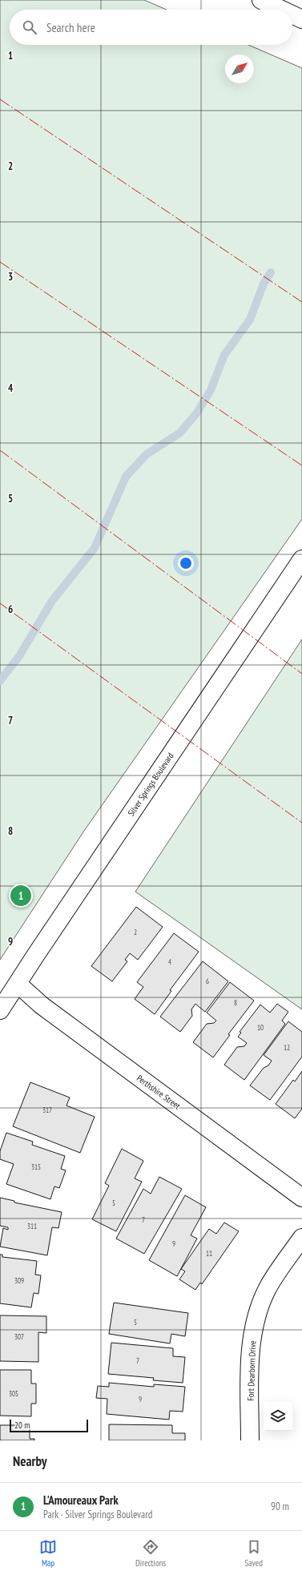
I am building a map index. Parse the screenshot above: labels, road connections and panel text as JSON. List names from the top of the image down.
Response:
{
  "streets": {
    "street": ["Silver Springs Boulevard", "Perthshire Street", "Fort Dearborn Drive"]
  },
  "crossings": [
    ["Silver Springs Boulevard", "Perthshire Street"]
  ],
  "house_numbers": [
    "2",
    "4",
    "6",
    "8",
    "10",
    "12",
    "317",
    "315",
    "5",
    "7",
    "311",
    "9",
    "11",
    "309",
    "5",
    "307",
    "7",
    "305",
    "9"
  ],
  "scale_bar": "20 m",
  "north": "top right",
  "page": {
    "search": "Search here",
    "pins": "1",
    "scale": "20 m",
    "heading": "Nearby",
    "list": [
      {
        "mark": "1",
        "name": "L'Amoureaux Park",
        "note": "Park · Silver Springs Boulevard",
        "value": "90 m"
      }
    ],
    "nav": ["Map", "Directions", "Saved"]
  },
  "grid": {
    "rows": [
      "1",
      "2",
      "3",
      "4",
      "5",
      "6",
      "7",
      "8",
      "9"
    ]
  }
}
